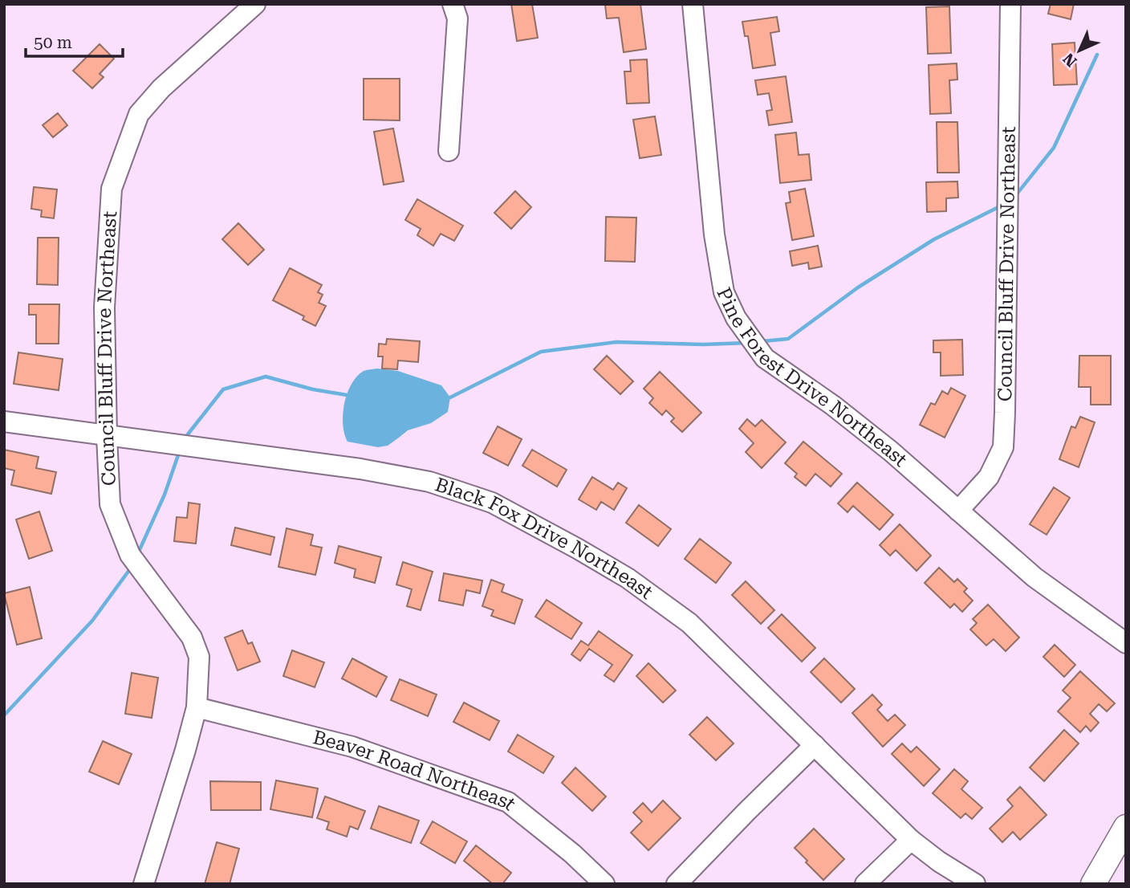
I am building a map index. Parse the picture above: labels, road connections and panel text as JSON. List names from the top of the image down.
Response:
{
  "streets": {
    "street": [
      "Council Bluff Drive Northeast",
      "Pine Forest Drive Northeast",
      "Black Fox Drive Northeast",
      "Beaver Road Northeast"
    ]
  },
  "crossings": [
    ["Council Bluff Drive Northeast", "Pine Forest Drive Northeast"],
    ["Council Bluff Drive Northeast", "Black Fox Drive Northeast"],
    ["Council Bluff Drive Northeast", "Beaver Road Northeast"]
  ],
  "scale_bar": "50 m",
  "north": "bottom left"
}
